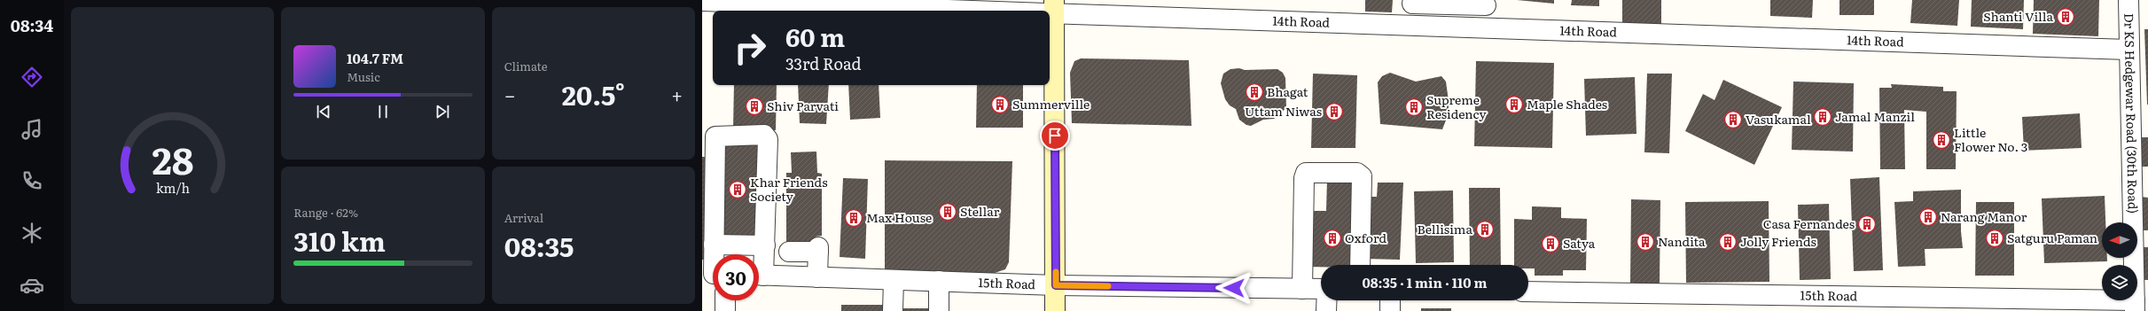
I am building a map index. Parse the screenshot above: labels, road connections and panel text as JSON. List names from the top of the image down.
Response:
{
  "streets": {
    "street": ["14th Road", "Dr KS Hedgewar Road (30th Road)", "15th Road"]
  },
  "crossings": [
    ["14th Road", "Dr KS Hedgewar Road (30th Road)"],
    ["Dr KS Hedgewar Road (30th Road)", "15th Road"]
  ],
  "places": {
    "building": [
      "Shanti Villa",
      "Bhagat",
      "Summerville",
      "Maple Shades",
      "Shiv Parvati",
      "Supreme Residency",
      "Uttam Niwas",
      "Jamal Manzil",
      "Vasukamal",
      "Little Flower No. 3",
      "Khar Friends Society",
      "Stellar",
      "Narang Manor",
      "Max House",
      "Casa Fernandes",
      "Bellisima",
      "Oxford",
      "Satguru Paman",
      "Nandita",
      "Jolly Friends",
      "Satya"
    ]
  },
  "north": "left",
  "page": {
    "tabs": "08:34",
    "tile": [
      "Climate",
      ["Range · 62%", "310 km"],
      ["Arrival", "08:35"]
    ],
    "turn": ["60 m", "33rd Road"],
    "song": ["104.7 FM", "Music"],
    "heat": ["−", "20.5°", "+"],
    "limit": "30",
    "trip": "08:35 · 1 min · 110 m",
    "gauge": ["28", "km/h"]
  }
}
